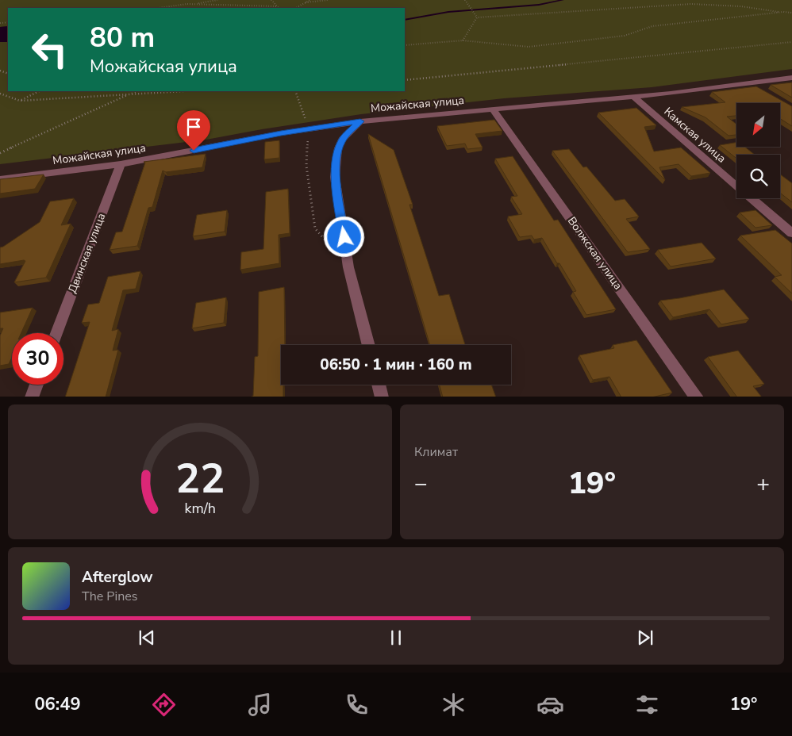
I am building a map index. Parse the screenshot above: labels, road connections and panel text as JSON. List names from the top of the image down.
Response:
{
  "streets": {
    "street": [
      "Можайская улица",
      "Камская улица",
      "Двинская улица",
      "Волжская улица"
    ]
  },
  "crossings": [
    ["Можайская улица", "Камская улица"],
    ["Можайская улица", "Двинская улица"],
    ["Можайская улица", "Волжская улица"]
  ],
  "north": "bottom left",
  "page": {
    "turn": ["80 m", "Можайская улица"],
    "limit": "30",
    "trip": "06:50 · 1 мин · 160 m",
    "tile": "Климат",
    "heat": ["−", "19°", "+"],
    "song": ["Afterglow", "The Pines"],
    "tabs": ["06:49", "19°"],
    "gauge": ["22", "km/h"]
  }
}
